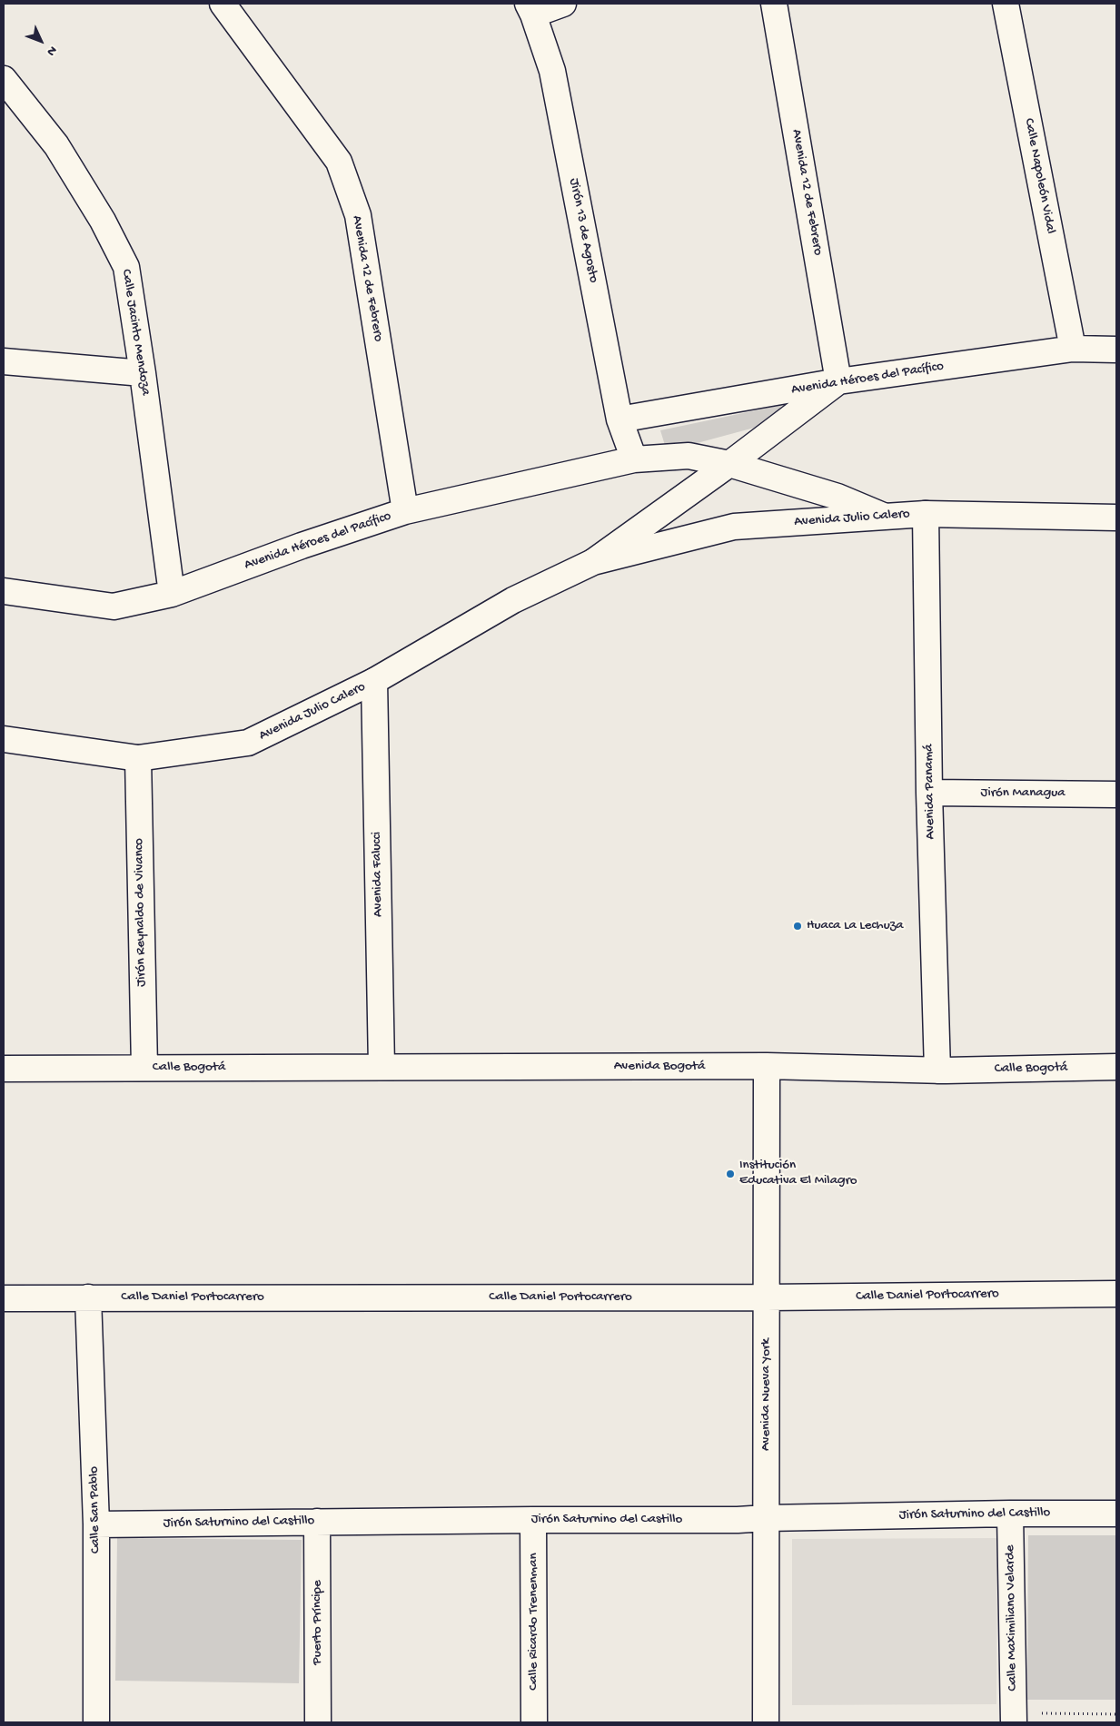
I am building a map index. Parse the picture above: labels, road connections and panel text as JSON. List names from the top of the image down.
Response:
{
  "streets": {
    "street": [
      "Calle Napoleón Vidal",
      "Avenida 12 de Febrero",
      "Jirón 13 de Agosto",
      "Calle Jacinto Mendoza",
      "Avenida Héroes del Pacífico",
      "Avenida Julio Calero",
      "Avenida Panamá",
      "Jirón Managua",
      "Avenida Falucci",
      "Jirón Reynaldo de Vivanco",
      "Avenida Bogotá",
      "Calle Bogotá",
      "Calle Daniel Portocarrero",
      "Avenida Nueva York",
      "Calle San Pablo",
      "Jirón Saturnino del Castillo",
      "Calle Maximiliano Velarde",
      "Calle Ricardo Trenenman",
      "Puerto Príncipe"
    ]
  },
  "crossings": [
    ["Calle Napoleón Vidal", "Avenida Héroes del Pacífico"],
    ["Avenida 12 de Febrero", "Avenida Héroes del Pacífico"],
    ["Avenida 12 de Febrero", "Avenida Julio Calero"],
    ["Jirón 13 de Agosto", "Avenida Héroes del Pacífico"],
    ["Calle Jacinto Mendoza", "Avenida Héroes del Pacífico"],
    ["Avenida Héroes del Pacífico", "Avenida Julio Calero"],
    ["Avenida Julio Calero", "Avenida Panamá"],
    ["Avenida Julio Calero", "Avenida Falucci"],
    ["Avenida Julio Calero", "Jirón Reynaldo de Vivanco"],
    ["Avenida Panamá", "Jirón Managua"],
    ["Avenida Panamá", "Avenida Bogotá"],
    ["Avenida Panamá", "Calle Bogotá"],
    ["Avenida Falucci", "Avenida Bogotá"],
    ["Avenida Falucci", "Calle Bogotá"],
    ["Jirón Reynaldo de Vivanco", "Calle Bogotá"],
    ["Avenida Bogotá", "Calle Bogotá"],
    ["Avenida Bogotá", "Avenida Nueva York"],
    ["Calle Daniel Portocarrero", "Avenida Nueva York"],
    ["Calle Daniel Portocarrero", "Calle San Pablo"],
    ["Avenida Nueva York", "Jirón Saturnino del Castillo"],
    ["Calle San Pablo", "Jirón Saturnino del Castillo"],
    ["Jirón Saturnino del Castillo", "Calle Maximiliano Velarde"],
    ["Jirón Saturnino del Castillo", "Calle Ricardo Trenenman"],
    ["Jirón Saturnino del Castillo", "Puerto Príncipe"]
  ],
  "places": ["Huaca La Lechuza", "Institución Educativa El Milagro"],
  "north": "bottom right"
}
